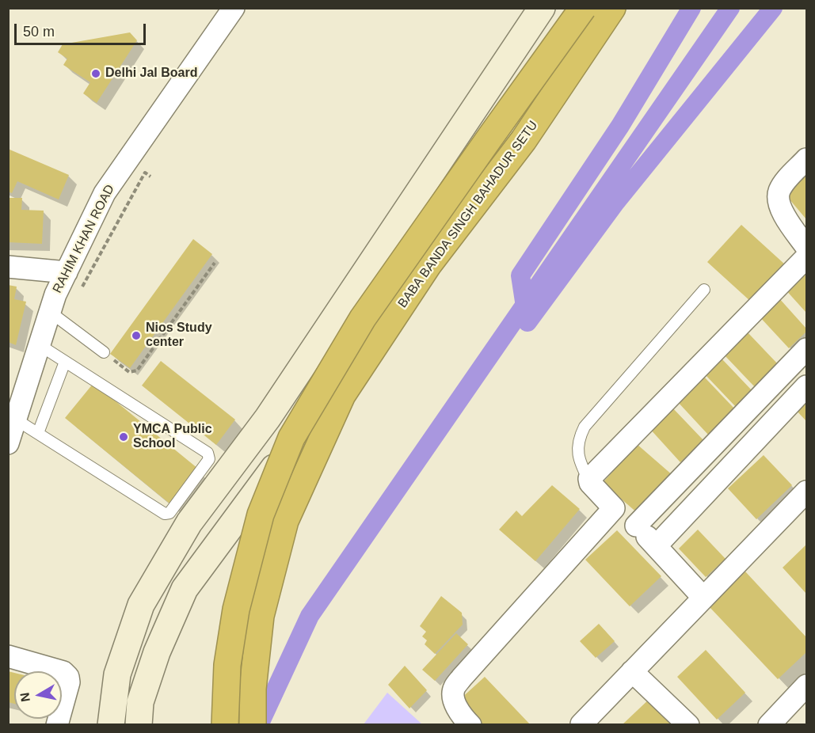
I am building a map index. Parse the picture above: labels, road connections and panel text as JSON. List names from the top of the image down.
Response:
{
  "streets": {
    "highway": ["BABA BANDA SINGH BAHADUR SETU"],
    "street": ["RAHIM KHAN ROAD"]
  },
  "places": ["Delhi Jal Board", "Nios Study center", "YMCA Public School"],
  "scale_bar": "50 m",
  "north": "left"
}
